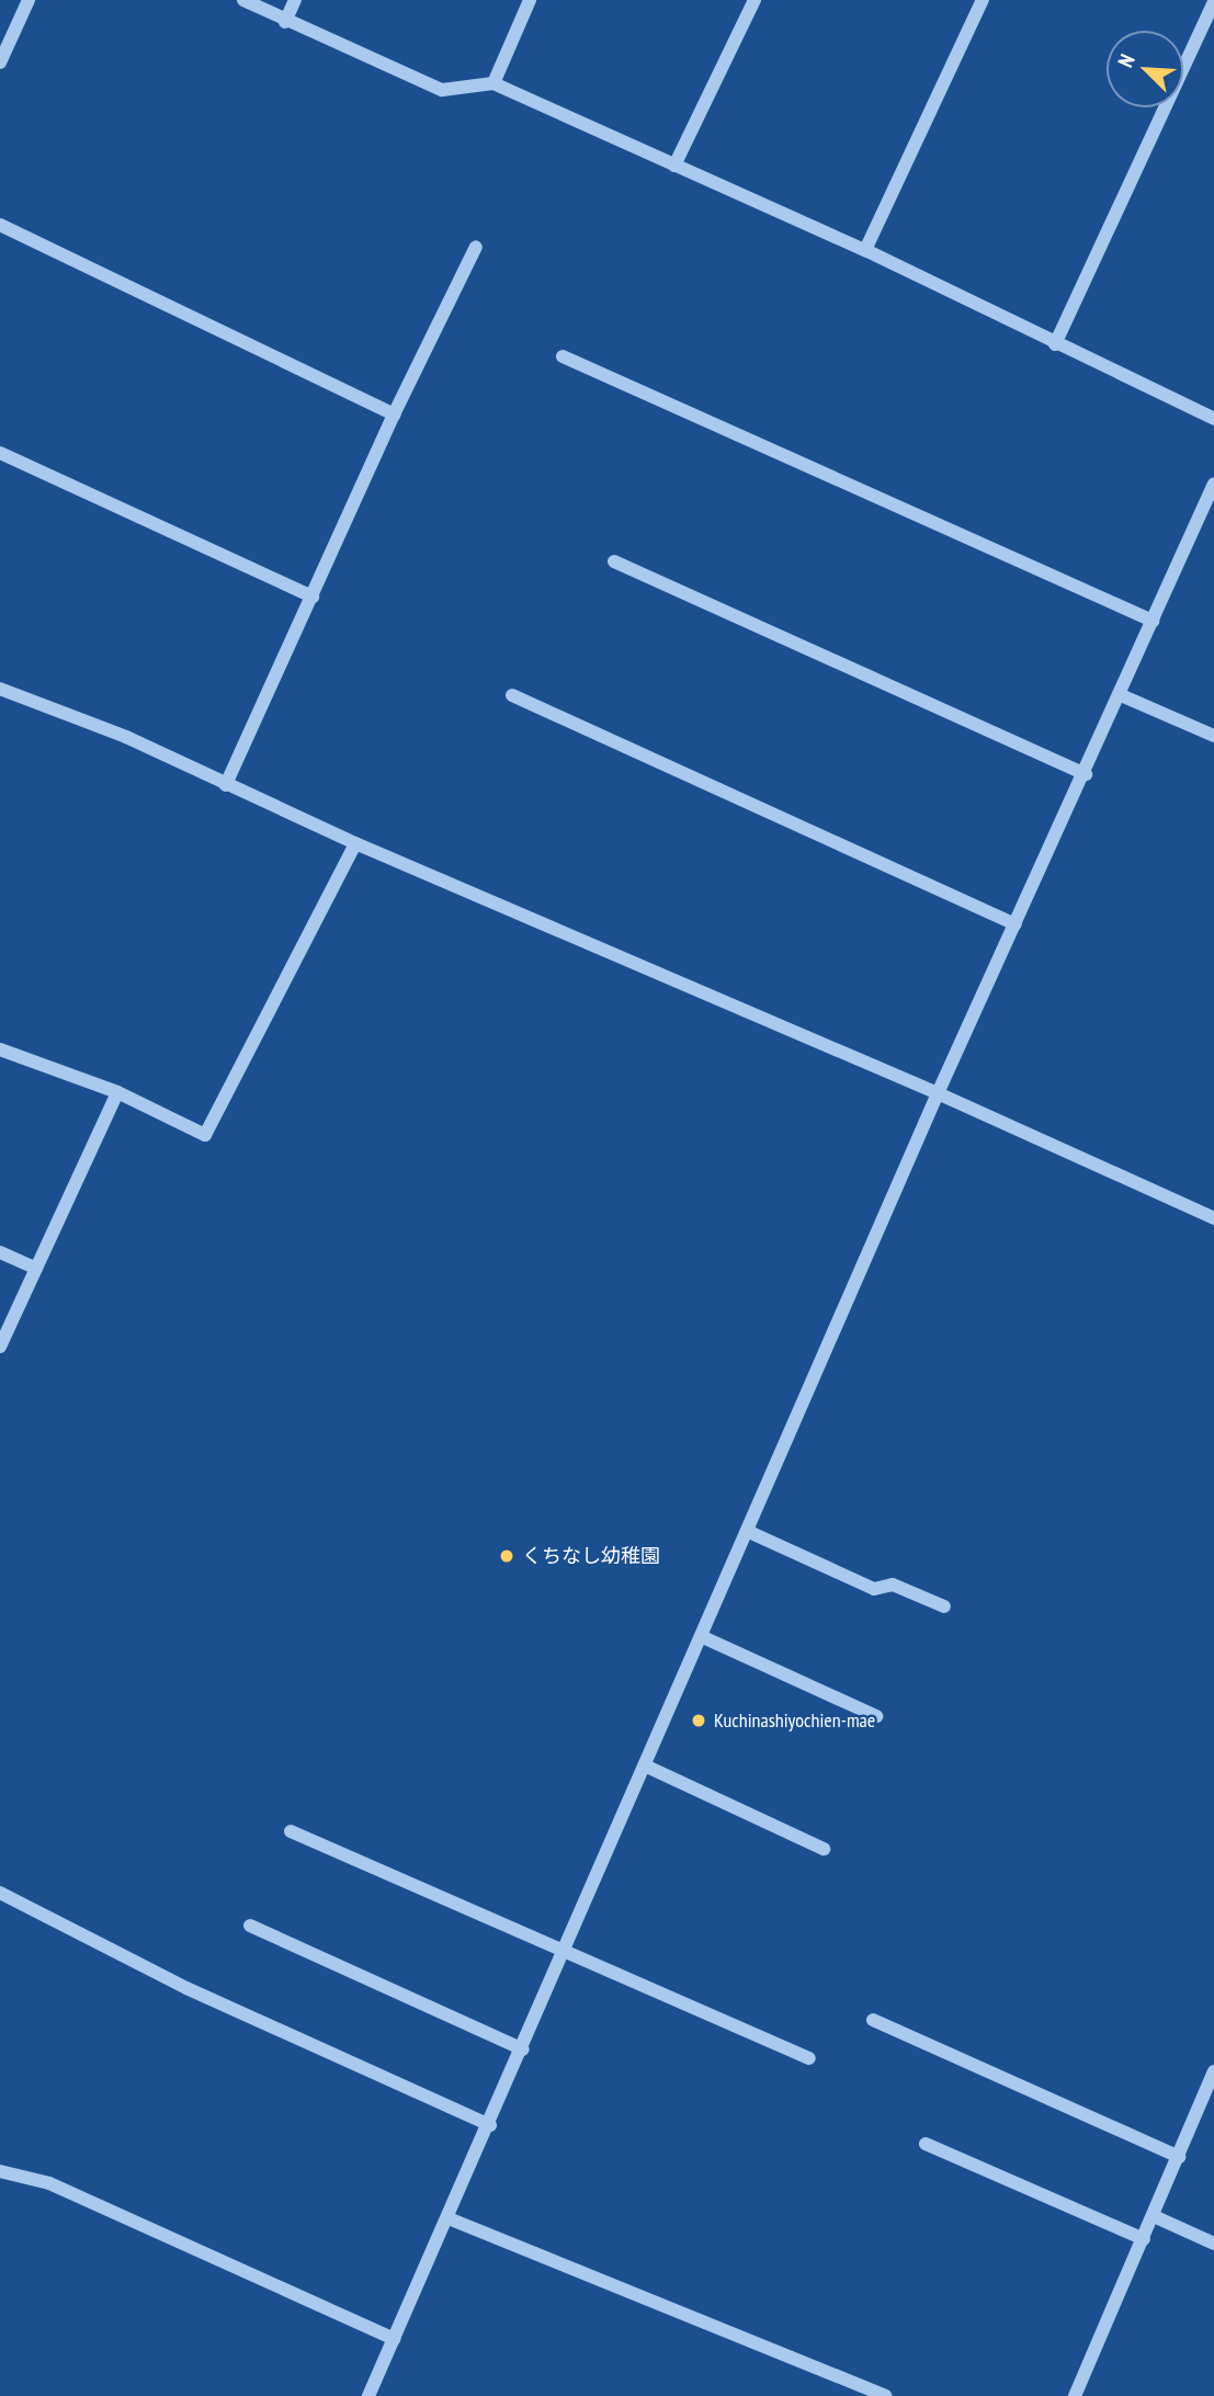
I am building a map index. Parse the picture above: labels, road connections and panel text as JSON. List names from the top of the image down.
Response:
{
  "places": ["くちなし幼稚園", "Kuchinashiyochien-mae"],
  "north": "top left"
}
